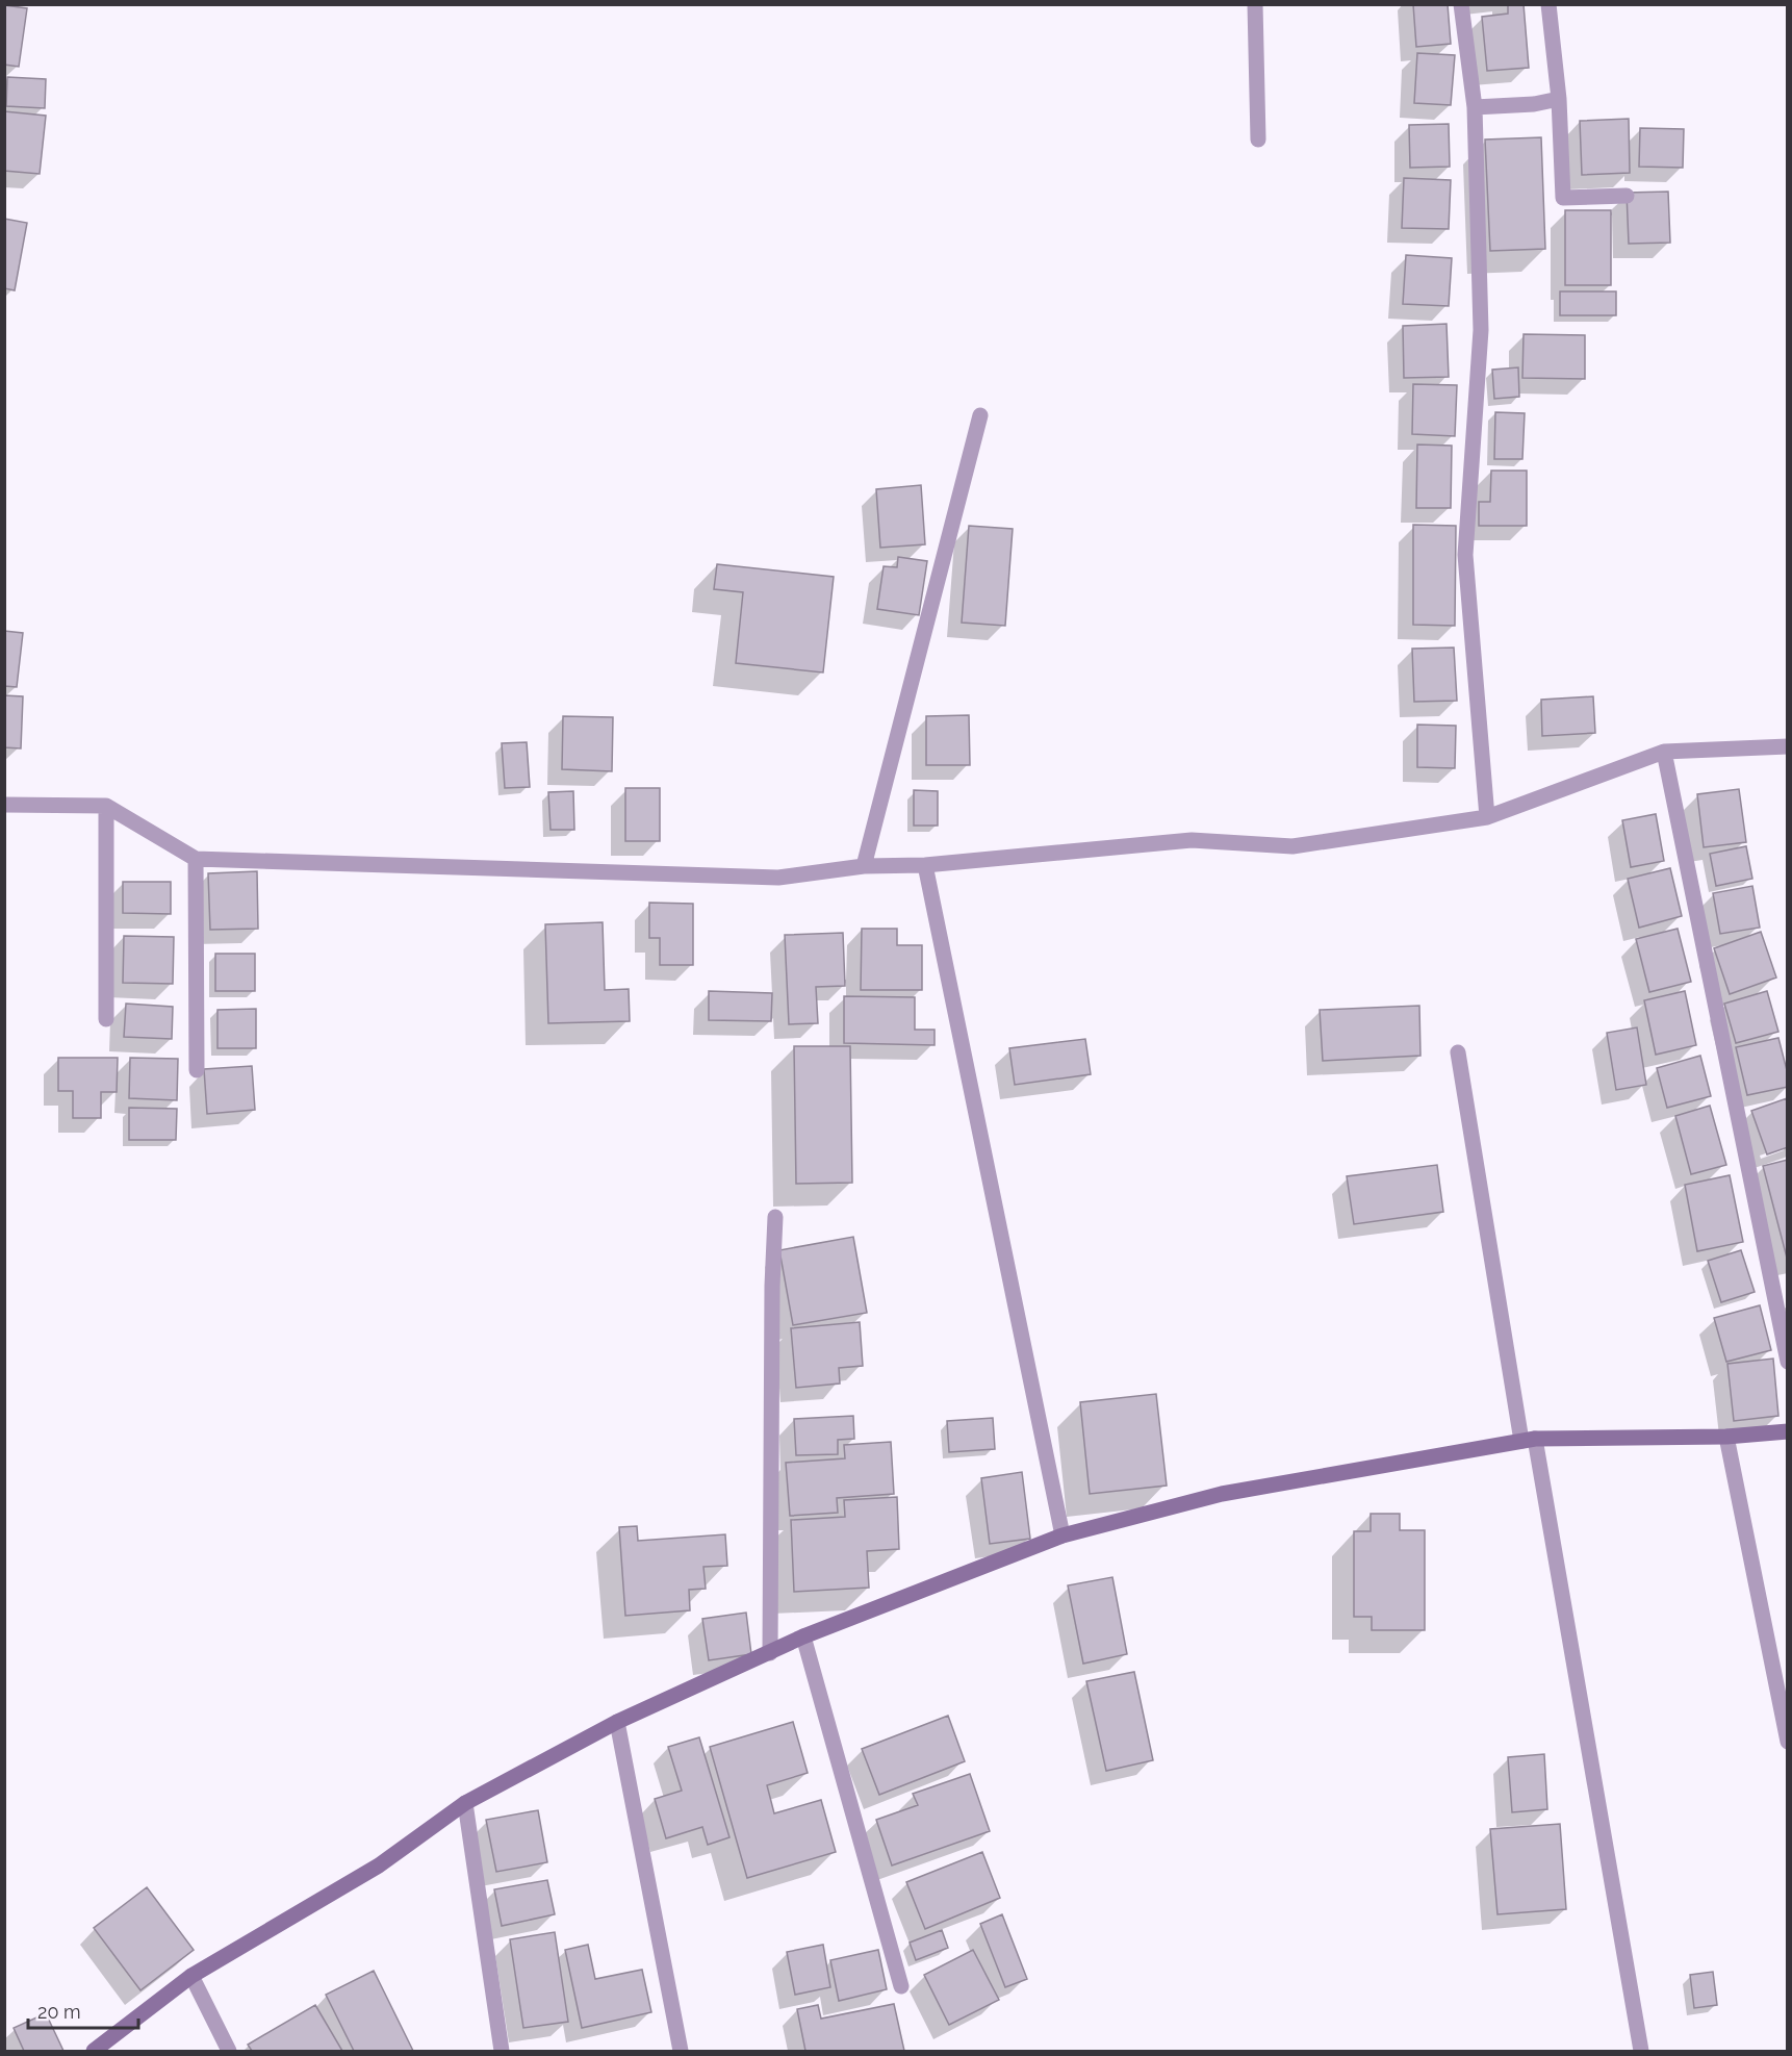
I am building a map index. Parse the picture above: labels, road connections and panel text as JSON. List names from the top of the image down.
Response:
{
  "scale_bar": "20 m"
}
